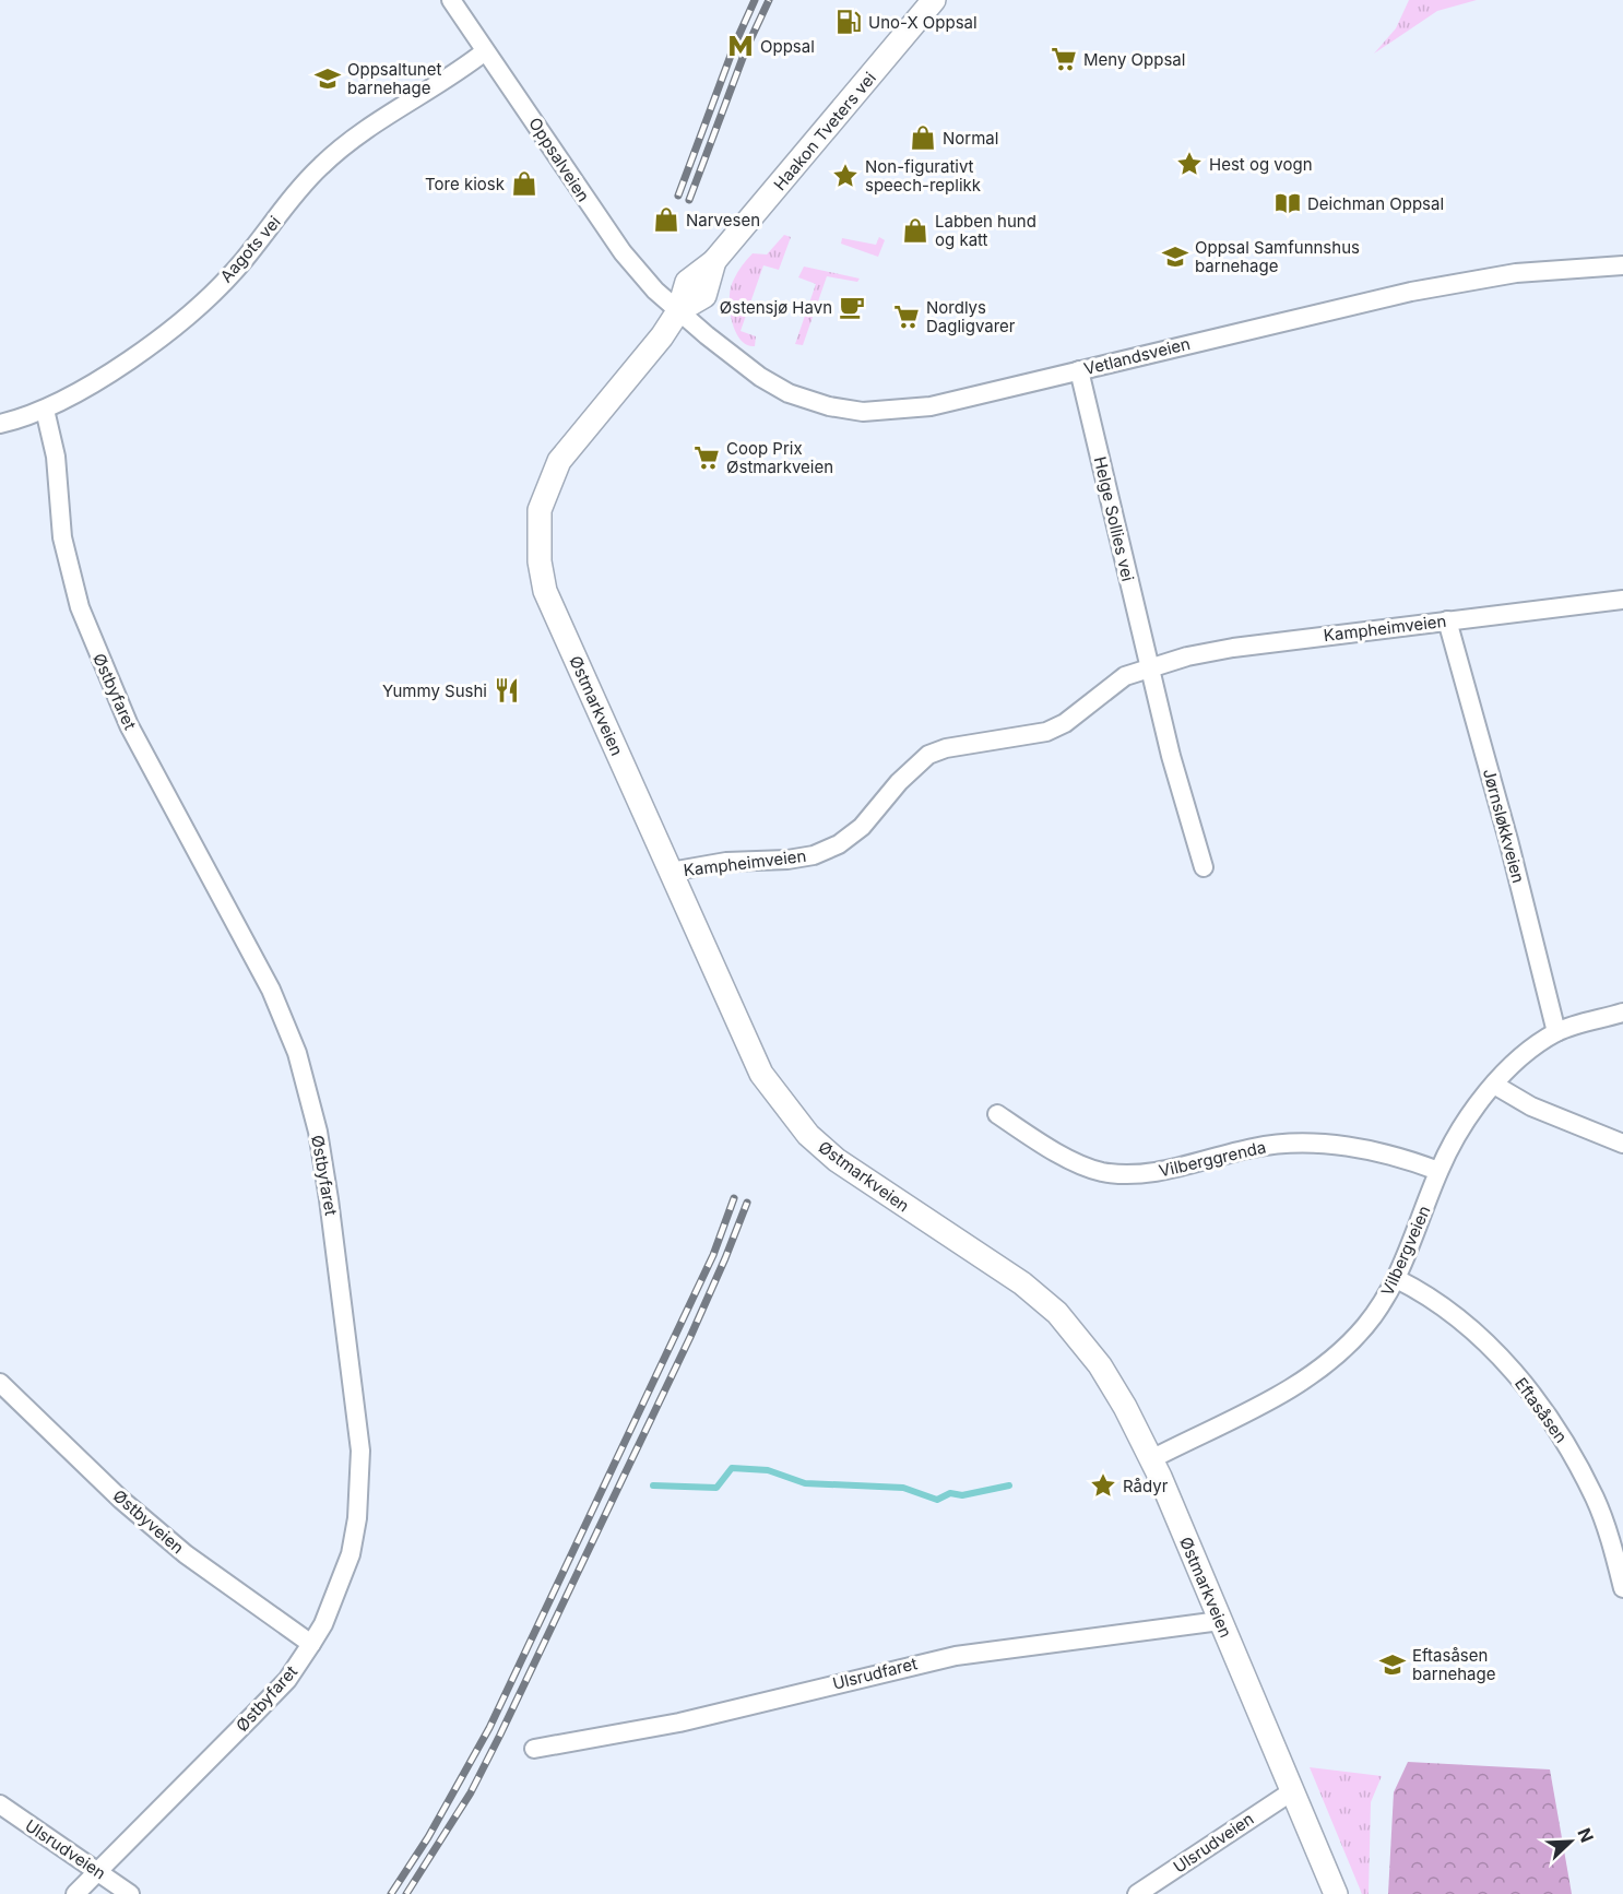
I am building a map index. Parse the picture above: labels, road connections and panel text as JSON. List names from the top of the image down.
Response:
{
  "streets": {
    "street": [
      "Haakon Tveters vei",
      "Oppsalveien",
      "Aagots vei",
      "Vetlandsveien",
      "Helge Sollies vei",
      "Kampheimveien",
      "Østbyfaret",
      "Østmarkveien",
      "Jørnsløkkveien",
      "Vilberggrenda",
      "Vilbergveien",
      "Eftasåsen",
      "Østbyveien",
      "Ulsrudfaret",
      "Ulsrudveien"
    ]
  },
  "crossings": [
    ["Haakon Tveters vei", "Oppsalveien"],
    ["Haakon Tveters vei", "Vetlandsveien"],
    ["Haakon Tveters vei", "Østmarkveien"],
    ["Oppsalveien", "Aagots vei"],
    ["Oppsalveien", "Vetlandsveien"],
    ["Oppsalveien", "Østmarkveien"],
    ["Aagots vei", "Østbyfaret"],
    ["Vetlandsveien", "Helge Sollies vei"],
    ["Vetlandsveien", "Østmarkveien"],
    ["Helge Sollies vei", "Kampheimveien"],
    ["Kampheimveien", "Østmarkveien"],
    ["Kampheimveien", "Jørnsløkkveien"],
    ["Østbyfaret", "Østbyveien"],
    ["Østbyfaret", "Ulsrudveien"],
    ["Østmarkveien", "Vilbergveien"],
    ["Østmarkveien", "Ulsrudfaret"],
    ["Østmarkveien", "Ulsrudveien"],
    ["Jørnsløkkveien", "Vilbergveien"],
    ["Vilberggrenda", "Vilbergveien"],
    ["Vilbergveien", "Eftasåsen"]
  ],
  "places": {
    "fuel station": ["Uno-X Oppsal"],
    "metro station": ["Oppsal"],
    "supermarket": ["Meny Oppsal", "Nordlys Dagligvarer", "Coop Prix Østmarkveien"],
    "school or university": ["Oppsaltunet barnehage", "Oppsal Samfunnshus barnehage", "Eftasåsen barnehage"],
    "shop": [
      "Normal",
      "Tore kiosk",
      "Narvesen",
      "Labben hund og katt"
    ],
    "place": ["Hest og vogn", "Non-figurativt speech-replikk", "Rådyr"],
    "library": ["Deichman Oppsal"],
    "cafe": ["Østensjø Havn"],
    "restaurant": ["Yummy Sushi"]
  },
  "north": "top right"
}
